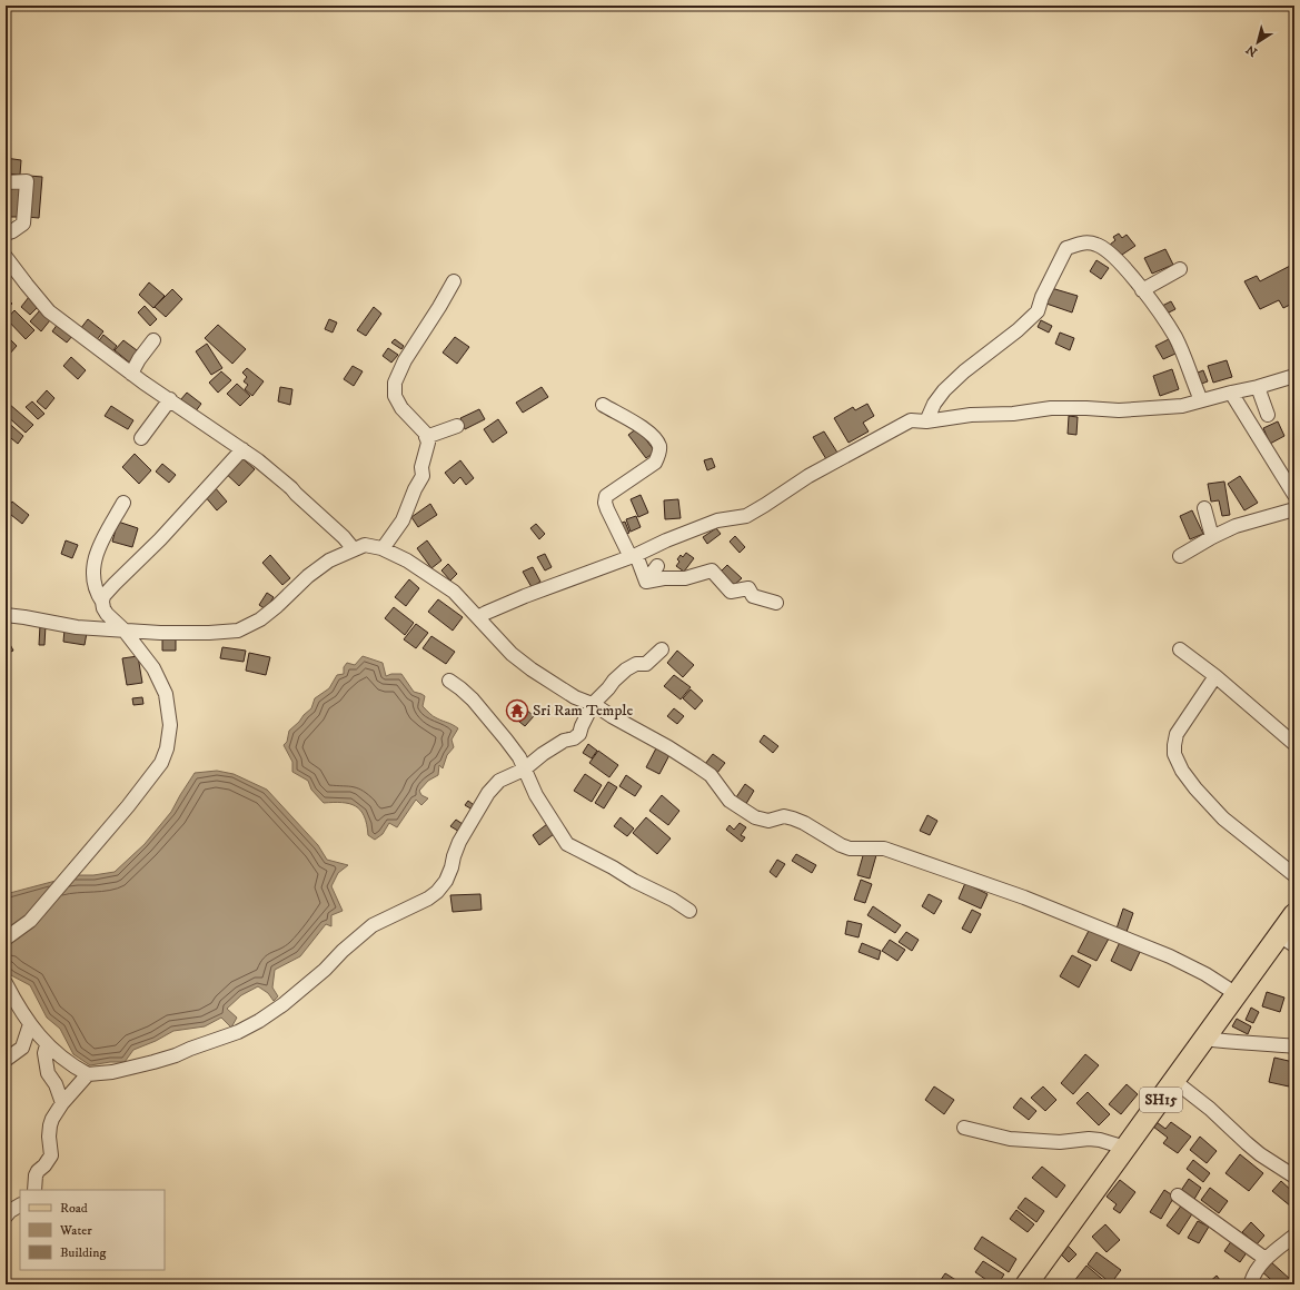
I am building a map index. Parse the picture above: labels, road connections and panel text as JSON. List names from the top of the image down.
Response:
{
  "streets": {
    "main road": ["SH15"]
  },
  "places": {
    "temple": ["Sri Ram Temple"]
  },
  "legend": ["Road", "Water", "Building"],
  "north": "bottom left"
}
